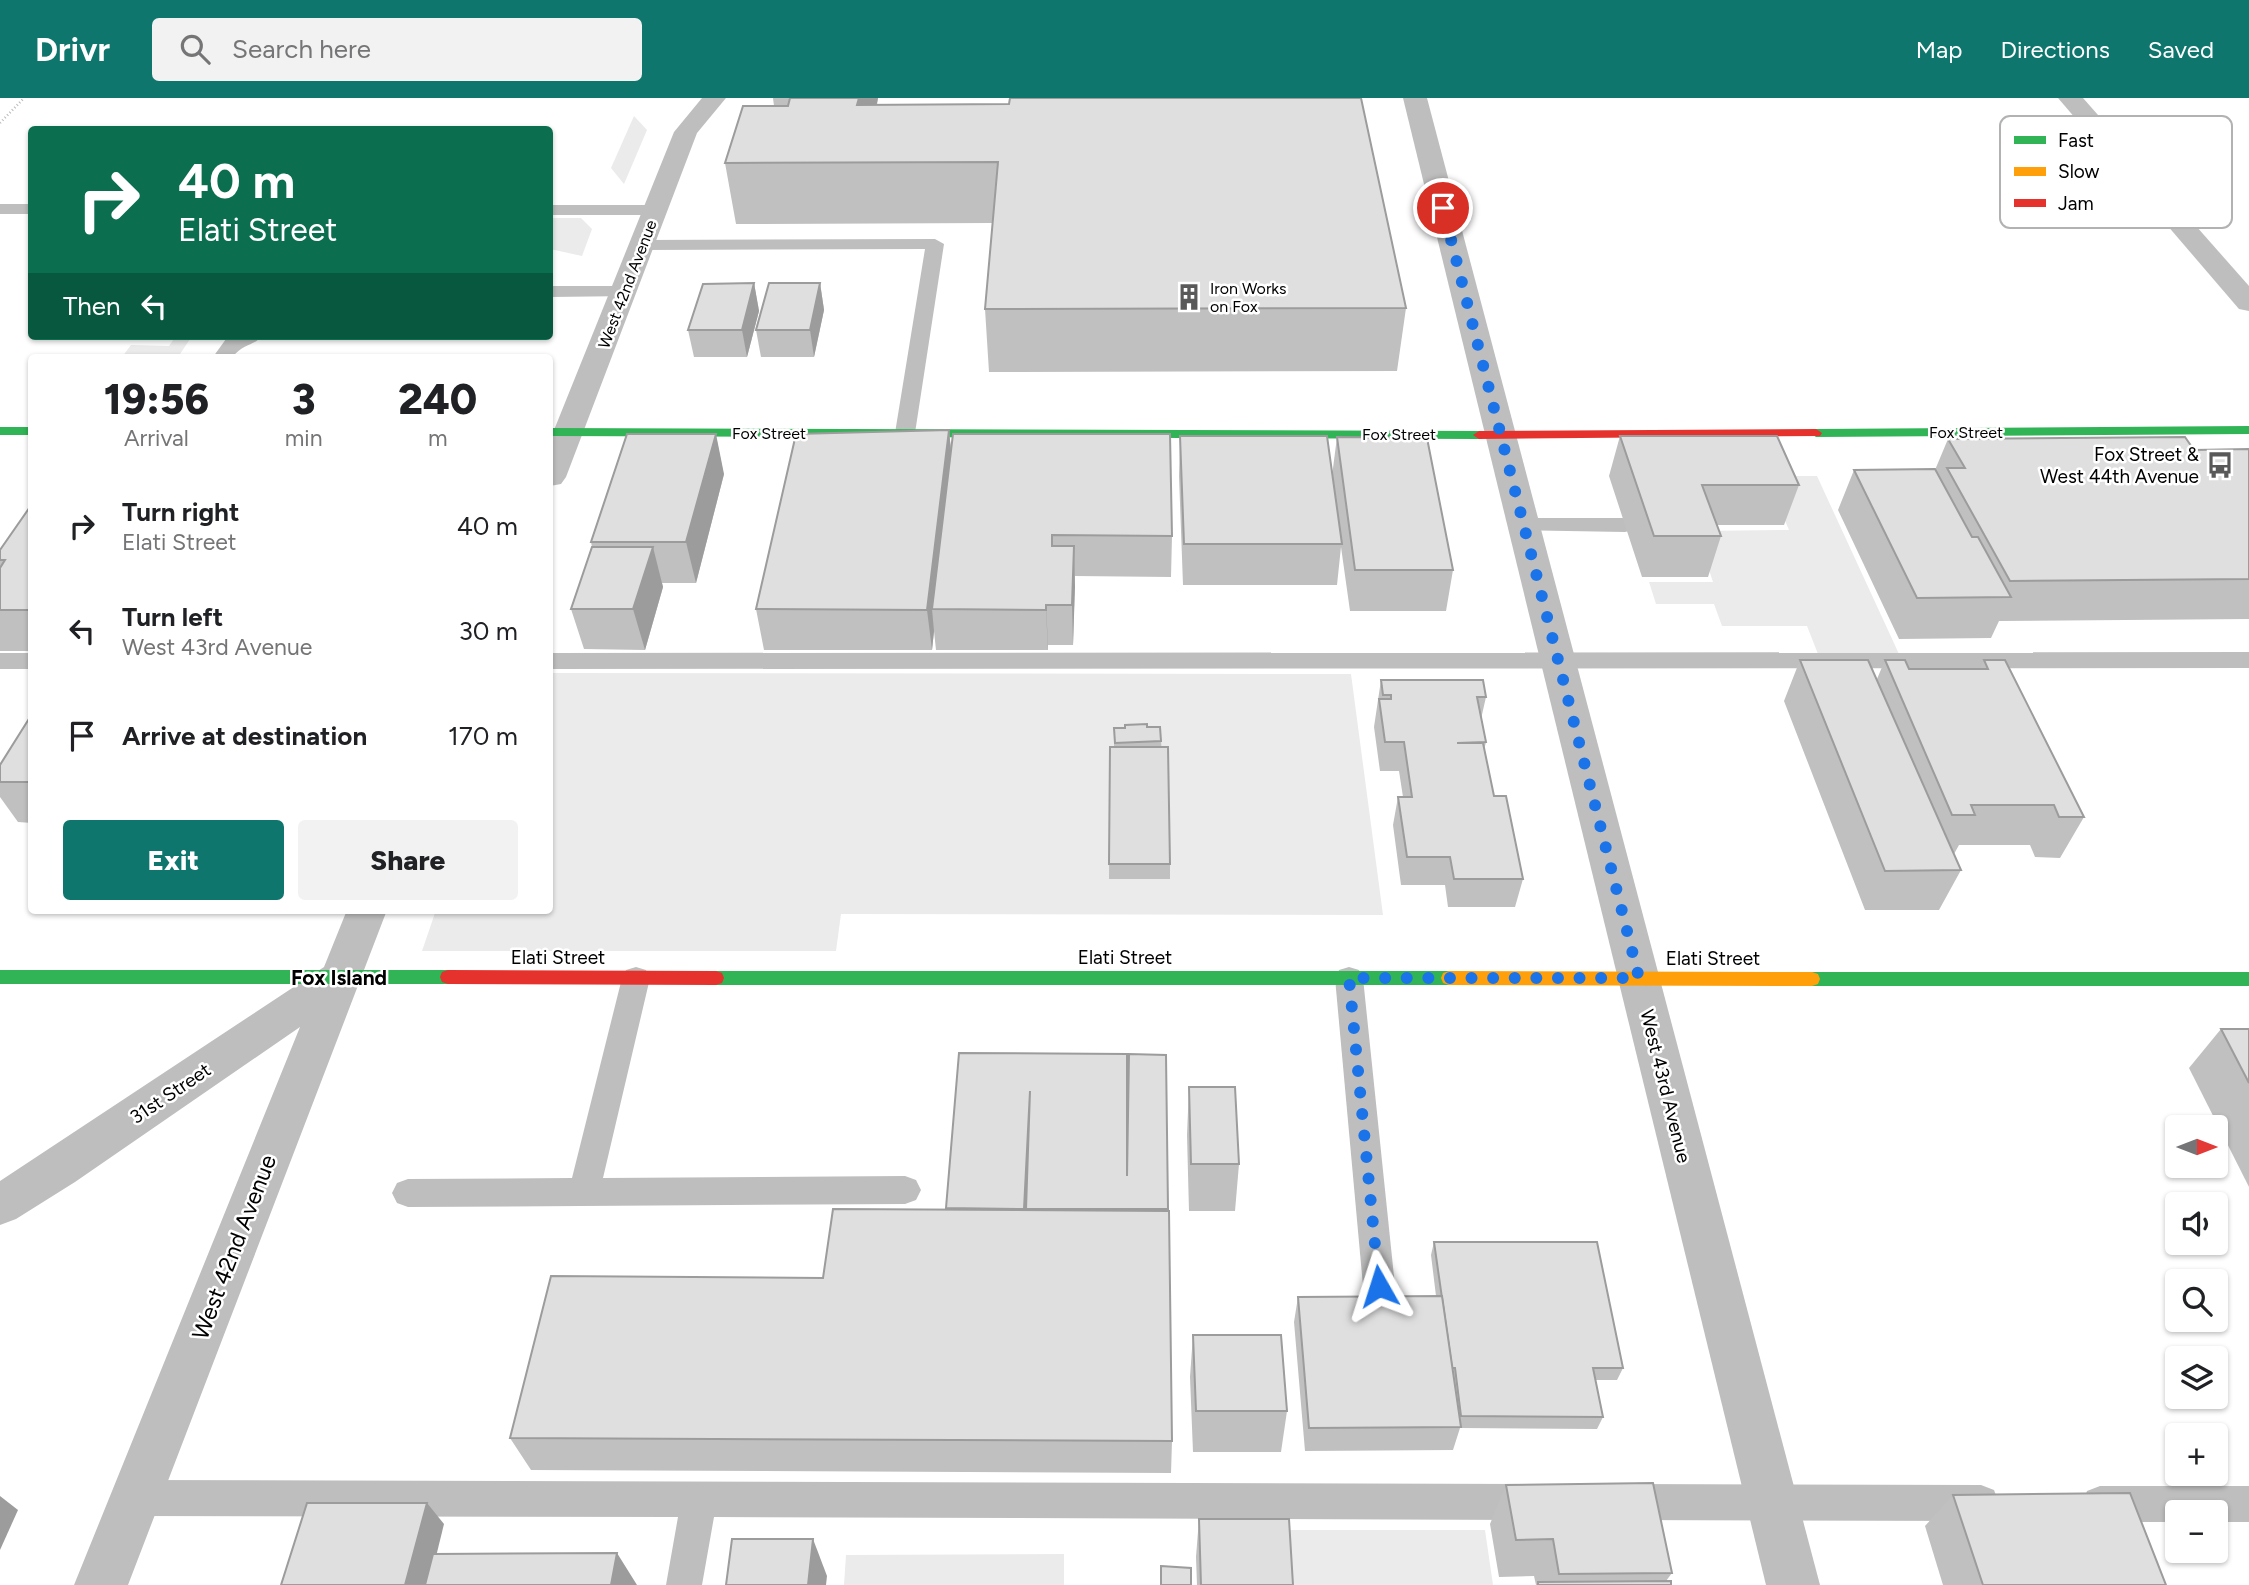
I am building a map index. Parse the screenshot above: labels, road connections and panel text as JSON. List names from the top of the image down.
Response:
{
  "streets": {
    "street": [
      "West 42nd Avenue",
      "Fox Street",
      "Elati Street",
      "West 43rd Avenue",
      "31st Street"
    ]
  },
  "crossings": [
    ["West 42nd Avenue", "Fox Street"],
    ["West 42nd Avenue", "Elati Street"],
    ["West 42nd Avenue", "31st Street"],
    ["Fox Street", "West 43rd Avenue"],
    ["Elati Street", "West 43rd Avenue"],
    ["Elati Street", "31st Street"]
  ],
  "districts": ["Fox Island"],
  "places": {
    "building": ["Iron Works on Fox"],
    "bus stop": ["Fox Street & West 44th Avenue"]
  },
  "legend": ["Fast", "Slow", "Jam"],
  "north": "right",
  "page": {
    "header": "Drivr",
    "search": "Search here",
    "nav": ["Map", "Directions", "Saved"],
    "turn": ["40 m", "Elati Street"],
    "then": "Then",
    "eta": [
      "19:56",
      "Arrival",
      "3",
      "min",
      "240",
      "m"
    ],
    "list": [
      {
        "name": "Turn right",
        "note": "Elati Street",
        "value": "40 m"
      },
      {
        "name": "Turn left",
        "note": "West 43rd Avenue",
        "value": "30 m"
      },
      {
        "name": "Arrive at destination",
        "value": "170 m"
      }
    ],
    "buttons": ["Exit", "Share"],
    "map_buttons": ["+", "−"]
  }
}
